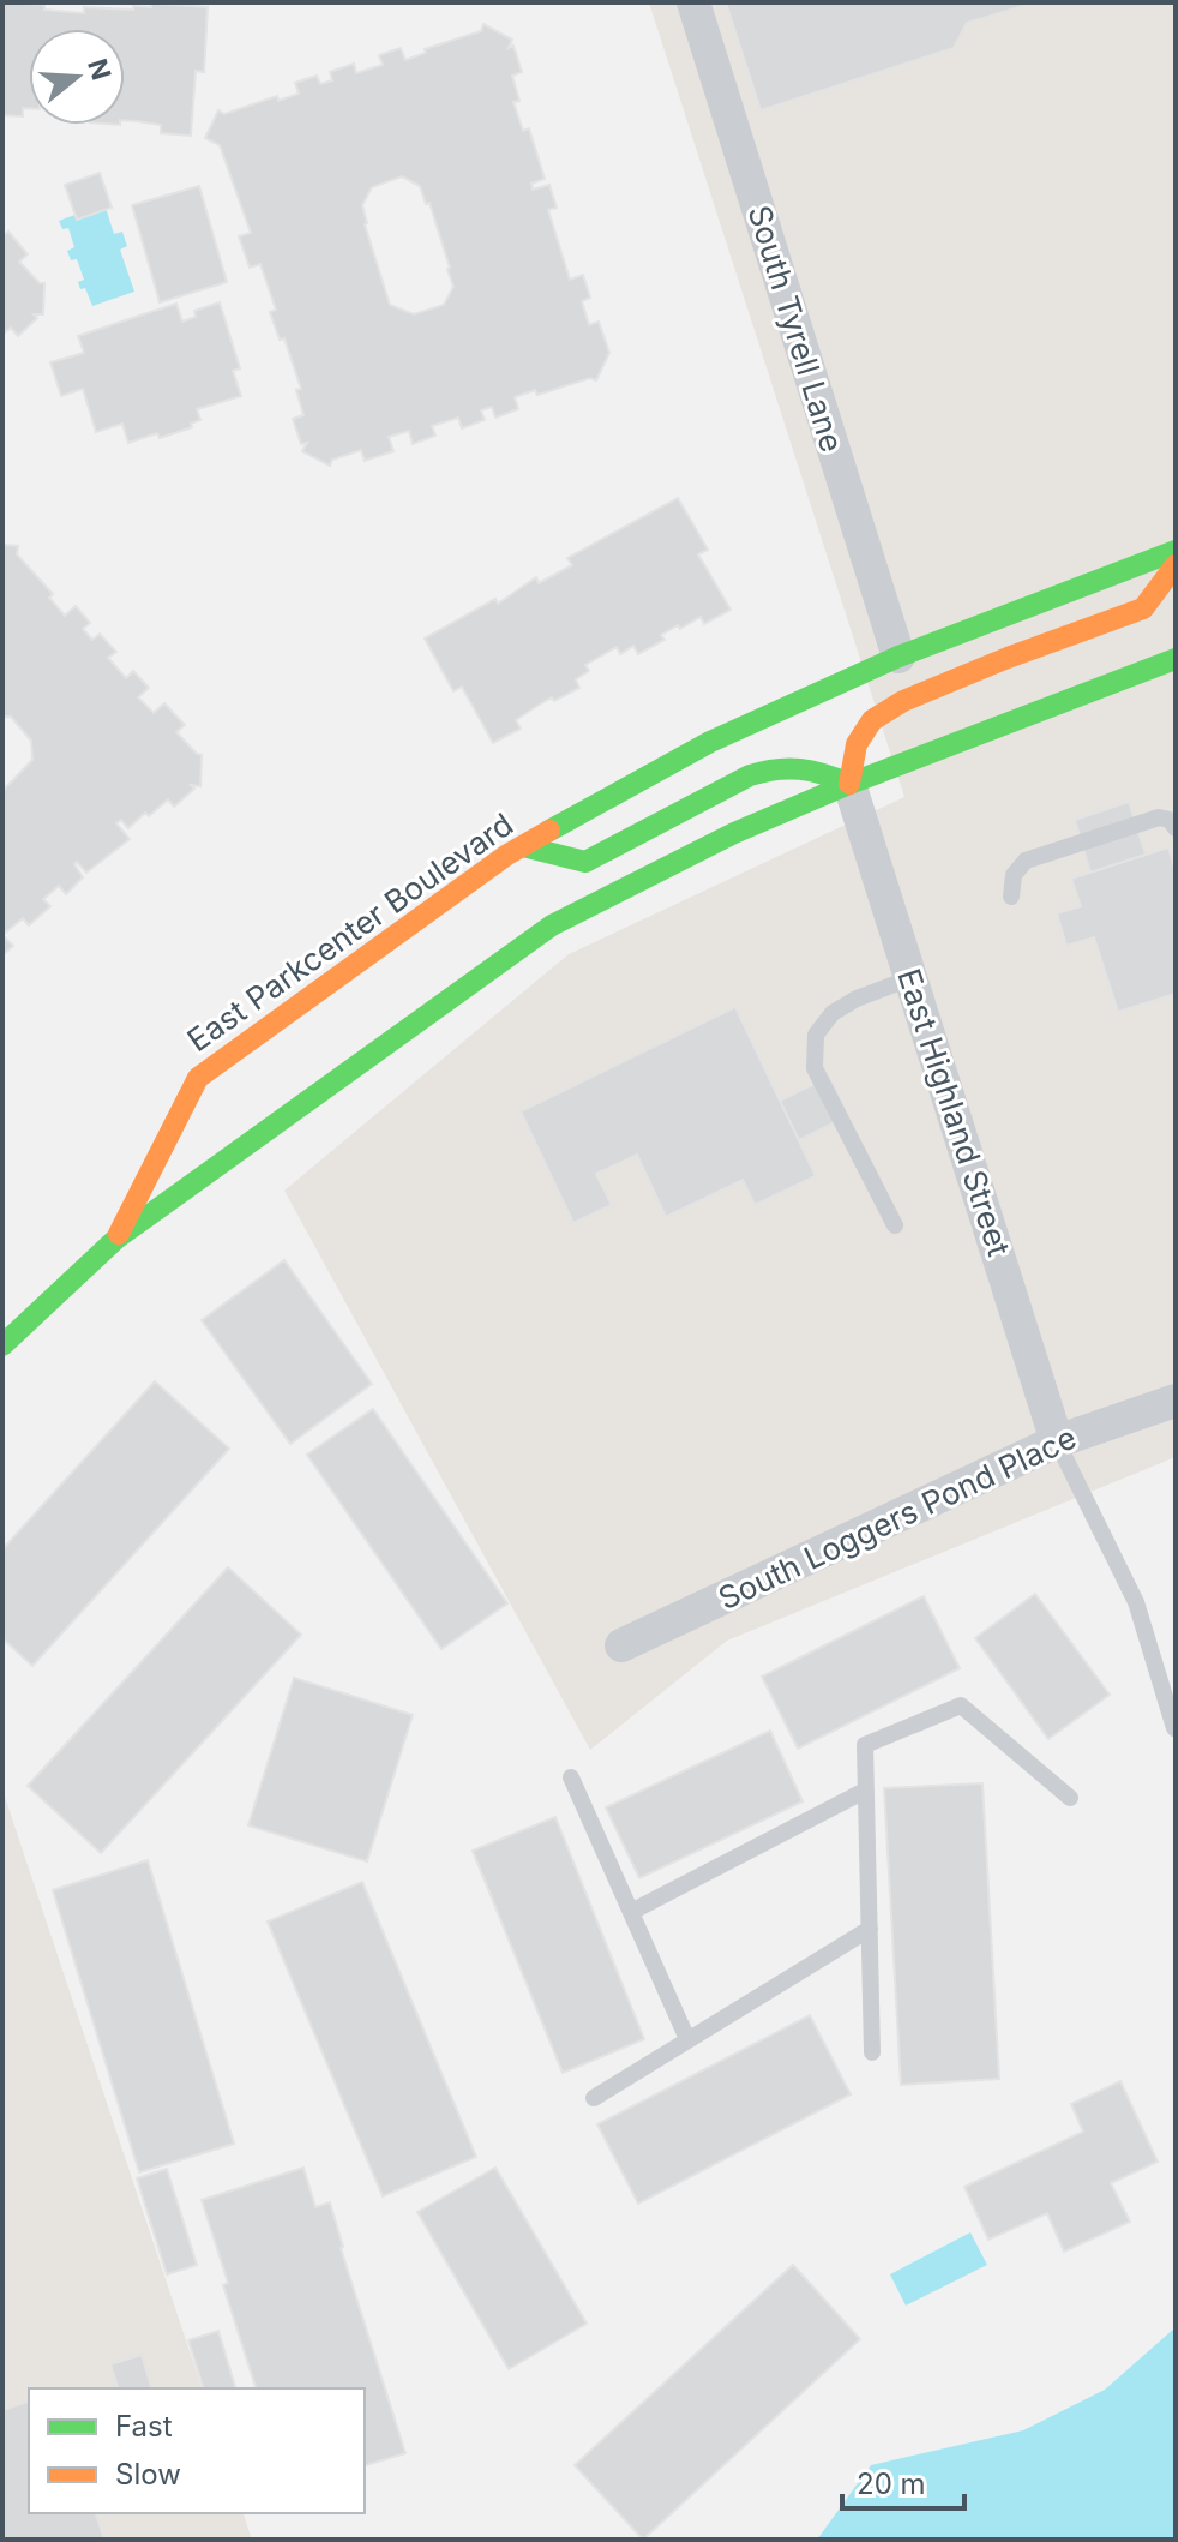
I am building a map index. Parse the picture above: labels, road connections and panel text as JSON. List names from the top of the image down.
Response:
{
  "streets": {
    "main road": ["East Parkcenter Boulevard"],
    "street": ["South Tyrell Lane", "East Highland Street", "South Loggers Pond Place"]
  },
  "crossings": [
    ["South Tyrell Lane", "East Parkcenter Boulevard"],
    ["East Parkcenter Boulevard", "East Highland Street"],
    ["East Highland Street", "South Loggers Pond Place"]
  ],
  "legend": ["Fast", "Slow"],
  "scale_bar": "20 m",
  "north": "right"
}
